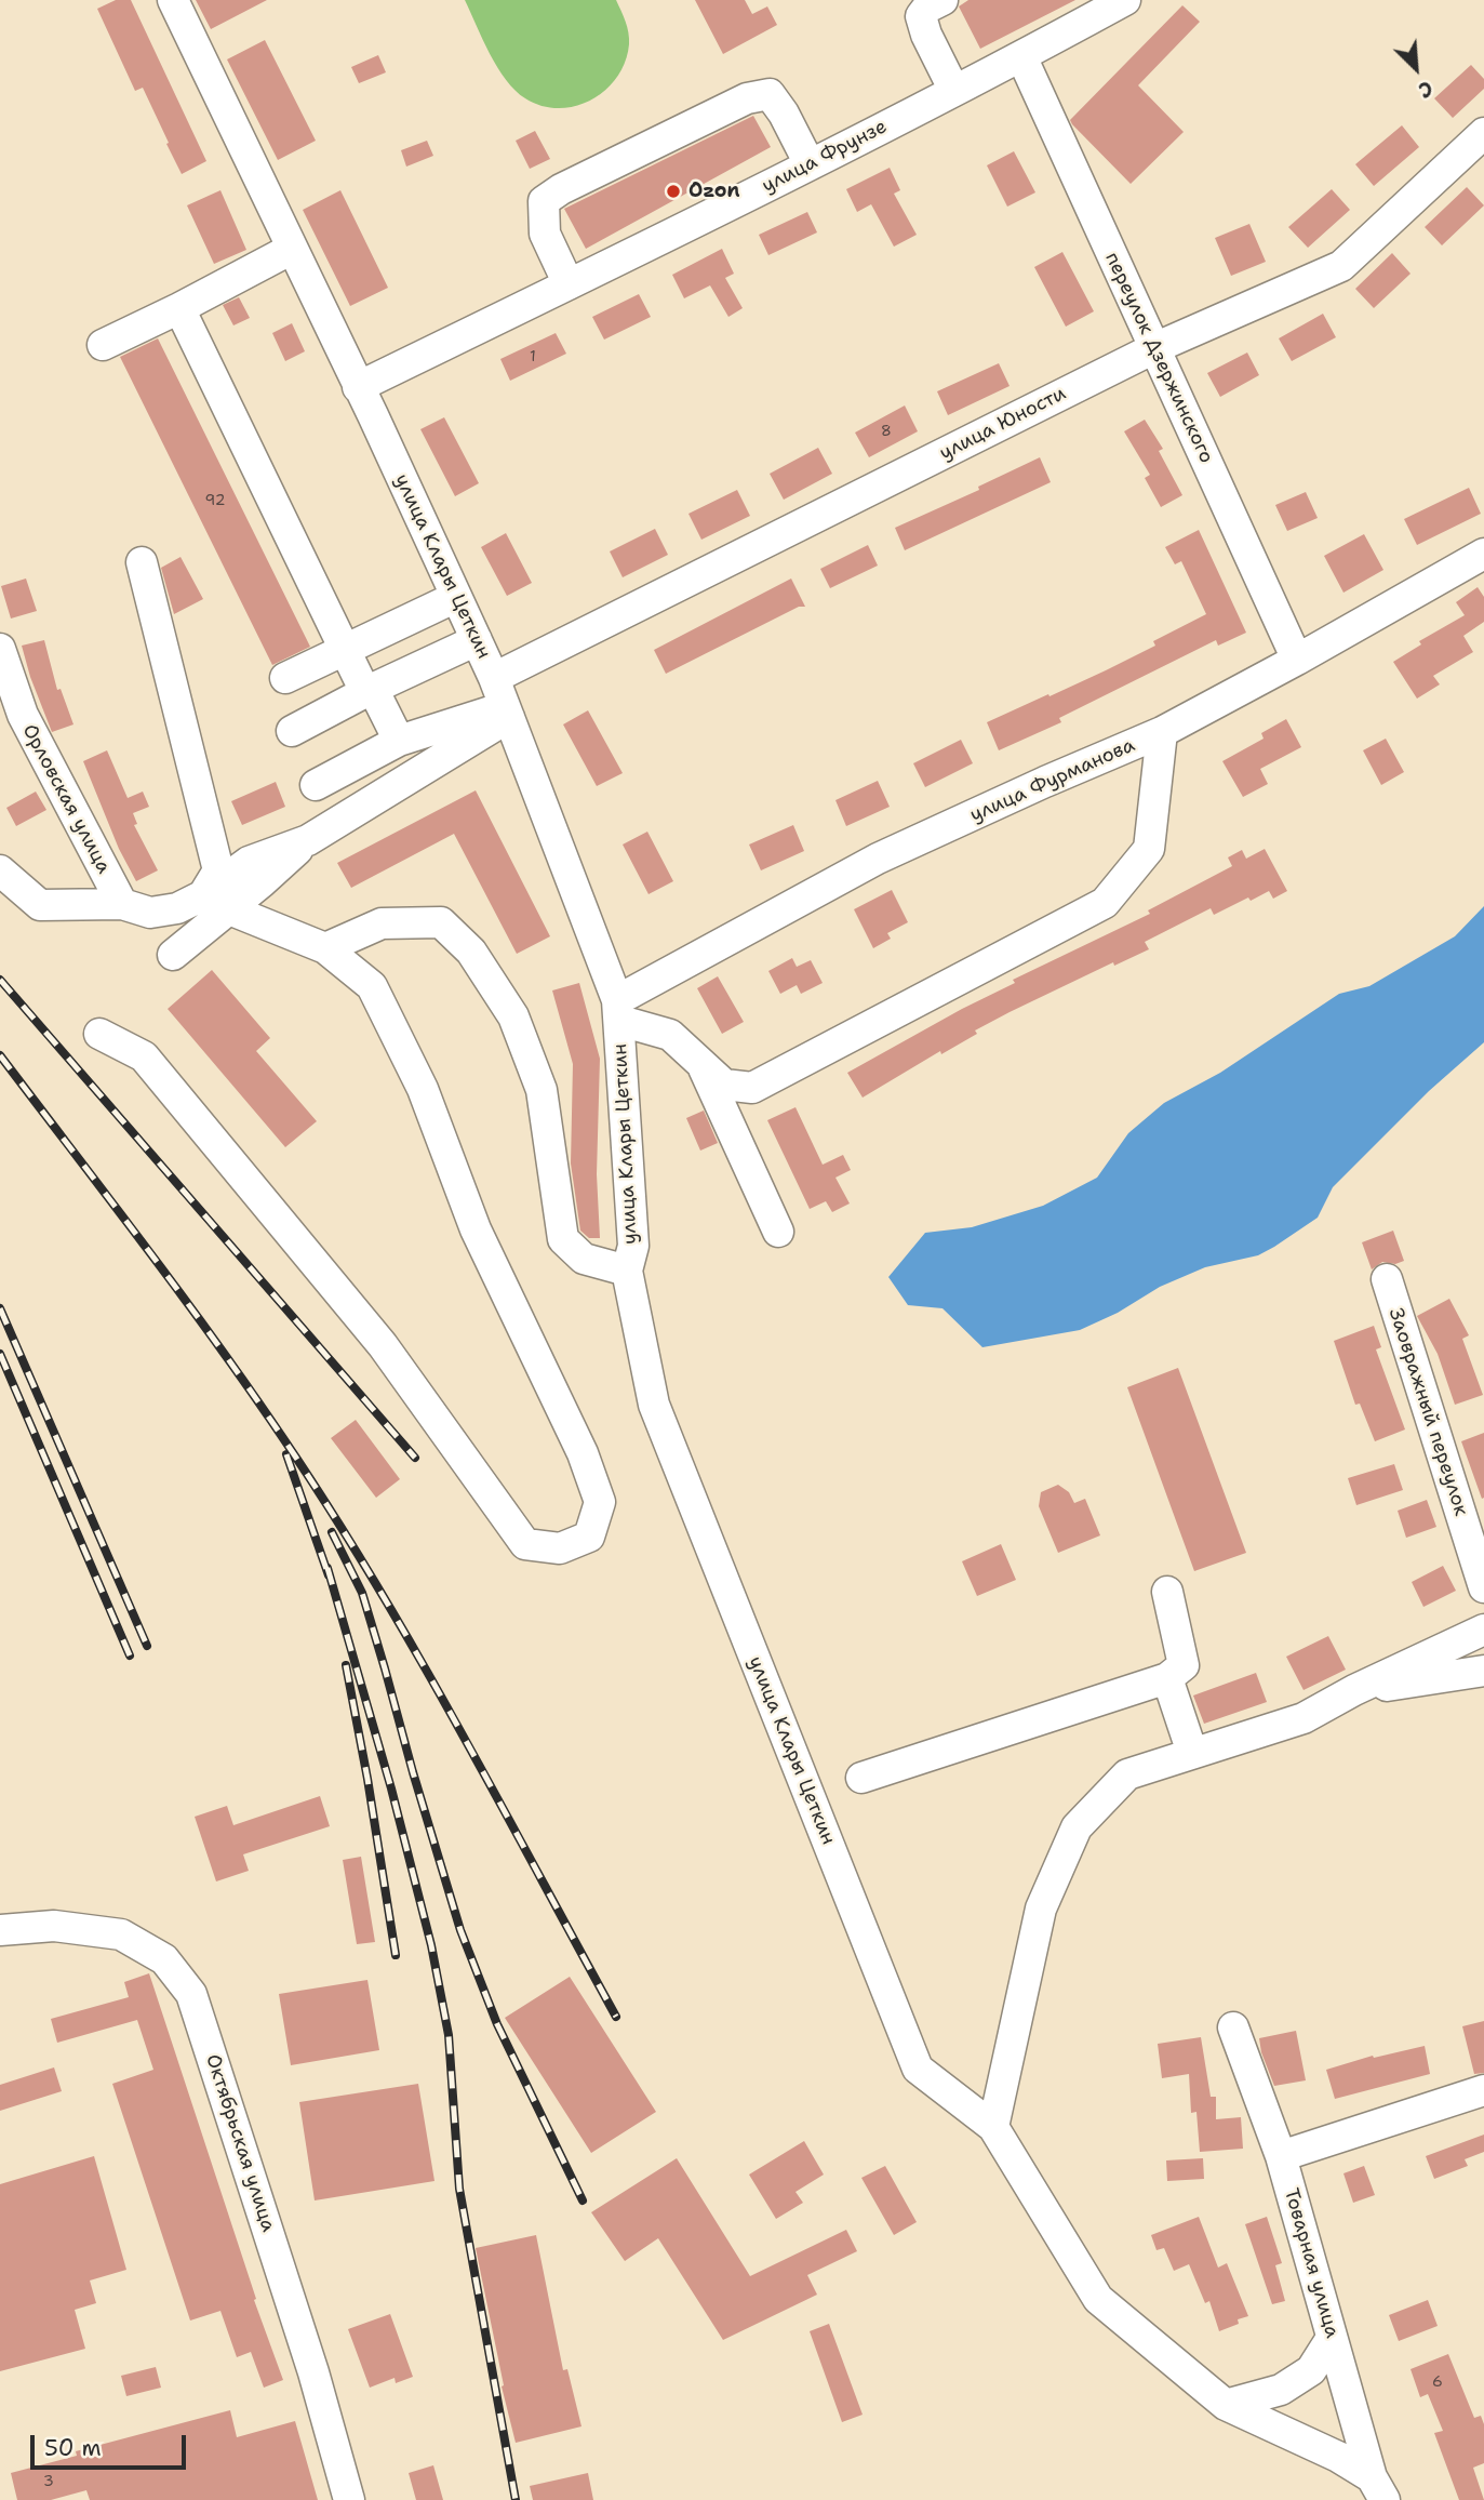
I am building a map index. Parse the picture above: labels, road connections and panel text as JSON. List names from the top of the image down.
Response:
{
  "streets": {
    "street": [
      "улица Фрунзе",
      "переулок Дзержинского",
      "улица Юности",
      "улица Клары Цеткин",
      "улица Фурманова",
      "Орловская улица",
      "Заовражный переулок",
      "Октябрьская улица",
      "Товарная улица"
    ]
  },
  "crossings": [
    ["улица Фрунзе", "переулок Дзержинского"],
    ["улица Фрунзе", "улица Клары Цеткин"],
    ["переулок Дзержинского", "улица Юности"],
    ["переулок Дзержинского", "улица Фурманова"],
    ["улица Юности", "улица Клары Цеткин"],
    ["улица Клары Цеткин", "улица Фурманова"],
    ["улица Клары Цеткин", "Товарная улица"]
  ],
  "places": ["Ozon"],
  "house_numbers": [
    "1",
    "8",
    "92",
    "6",
    "3"
  ],
  "scale_bar": "50 m",
  "north": "bottom right"
}
